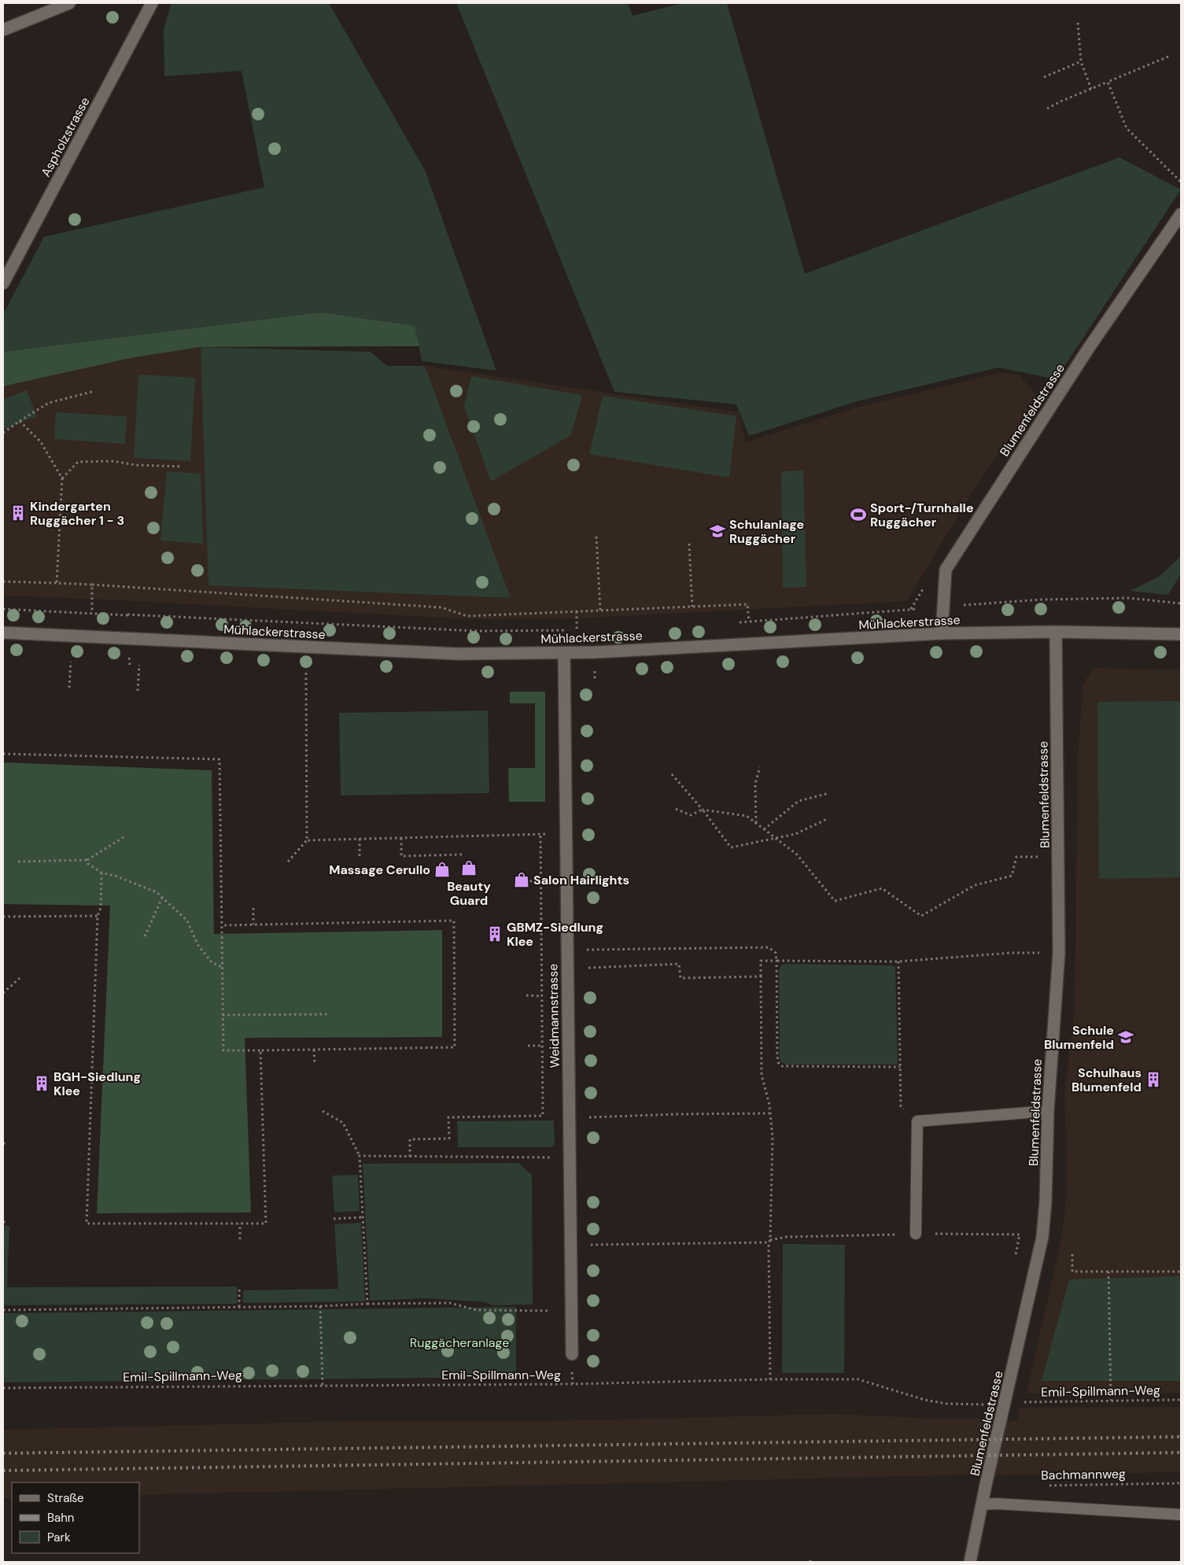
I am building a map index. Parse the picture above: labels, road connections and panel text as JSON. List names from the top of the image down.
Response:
{
  "streets": {
    "street": [
      "Aspholzstrasse",
      "Blumenfeldstrasse",
      "Mühlackerstrasse",
      "Weidmannstrasse"
    ],
    "path": ["Emil-Spillmann-Weg", "Bachmannweg"]
  },
  "crossings": [
    ["Blumenfeldstrasse", "Mühlackerstrasse"],
    ["Mühlackerstrasse", "Weidmannstrasse"]
  ],
  "parks": ["Ruggächeranlage"],
  "places": {
    "building": [
      "Kindergarten Ruggächer 1 - 3",
      "GBMZ-Siedlung Klee",
      "Schulhaus Blumenfeld",
      "BGH-Siedlung Klee"
    ],
    "sports": ["Sport-/Turnhalle Ruggächer"],
    "school or university": ["Schulanlage Ruggächer", "Schule Blumenfeld"],
    "shop": ["Beauty Guard", "Massage Cerullo", "Salon Hairlights"]
  },
  "legend": ["Straße", "Bahn", "Park"]
}
